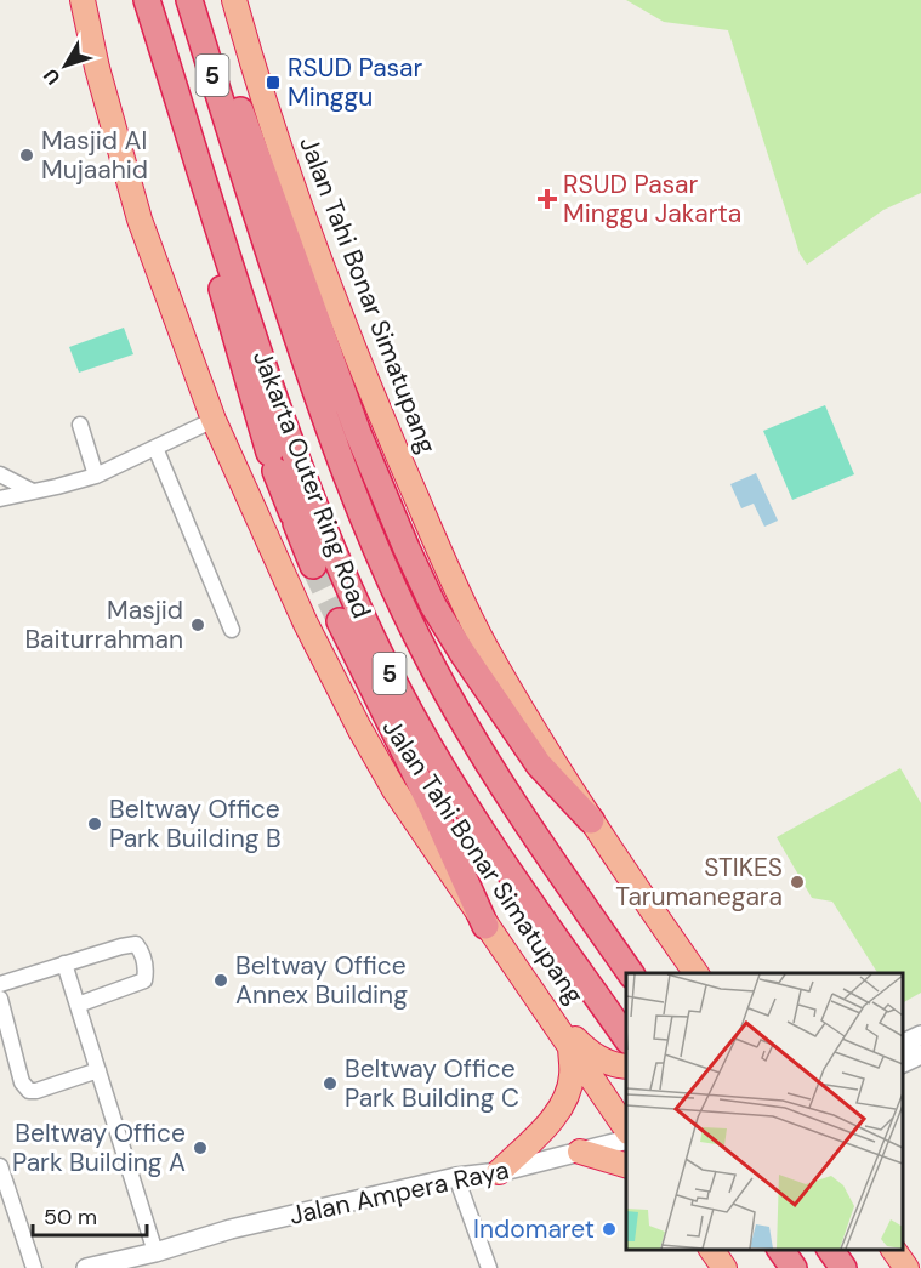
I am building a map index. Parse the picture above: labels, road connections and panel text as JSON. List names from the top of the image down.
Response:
{
  "streets": {
    "highway": ["5", "Jalan Tahi Bonar Simatupang", "Jakarta Outer Ring Road"],
    "street": ["Jalan Ampera Raya"]
  },
  "places": {
    "transit": ["RSUD Pasar Minggu"],
    "other": [
      "Masjid Al Mujaahid",
      "Masjid Baiturrahman",
      "Beltway Office Park Building B",
      "STIKES Tarumanegara",
      "Beltway Office Annex Building",
      "Beltway Office Park Building C",
      "Beltway Office Park Building A",
      "Indomaret"
    ],
    "health": ["RSUD Pasar Minggu Jakarta"]
  },
  "scale_bar": "50 m",
  "north": "bottom left"
}
